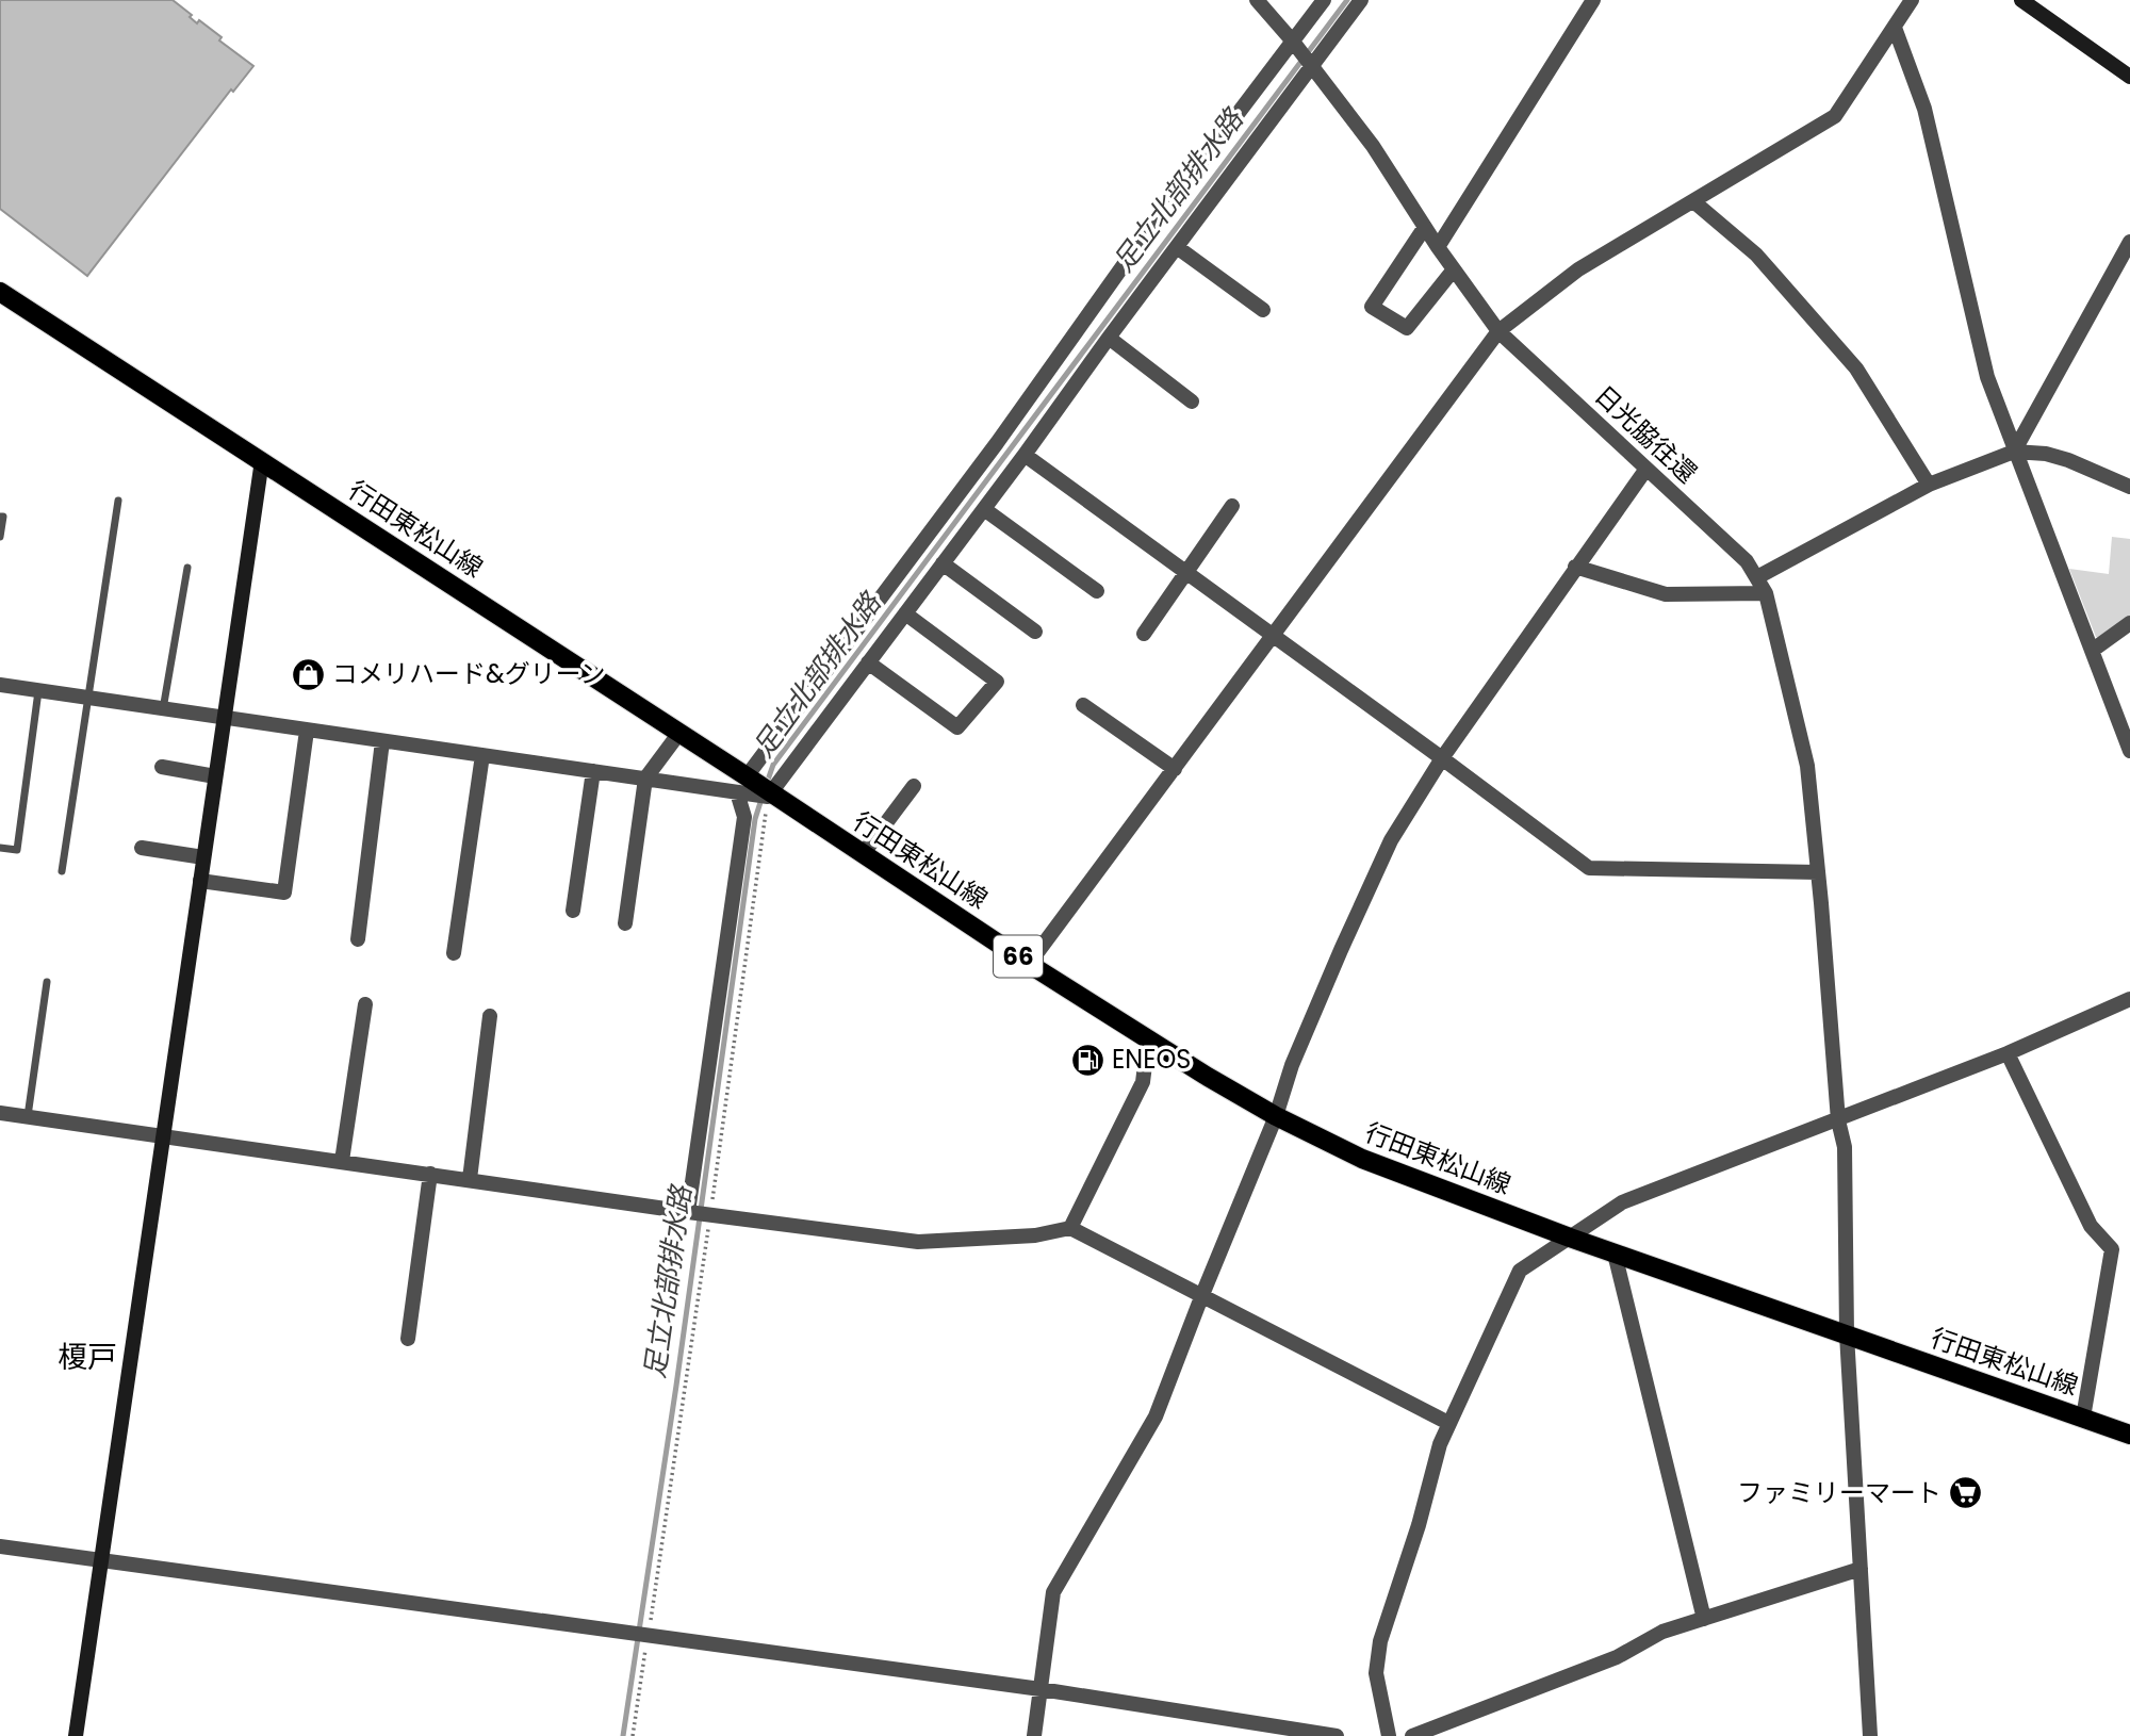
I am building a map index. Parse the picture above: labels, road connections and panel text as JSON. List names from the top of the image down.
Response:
{
  "streets": {
    "main road": ["行田東松山線", "66"],
    "street": ["日光脇往還"]
  },
  "crossings": [
    ["日光脇往還", "行田東松山線"]
  ],
  "districts": ["榎戸"],
  "water": ["足立北部排水路"],
  "places": {
    "shop": ["コメリハード&グリーン"],
    "fuel station": ["ENEOS"],
    "supermarket": ["ファミリーマート"]
  }
}
